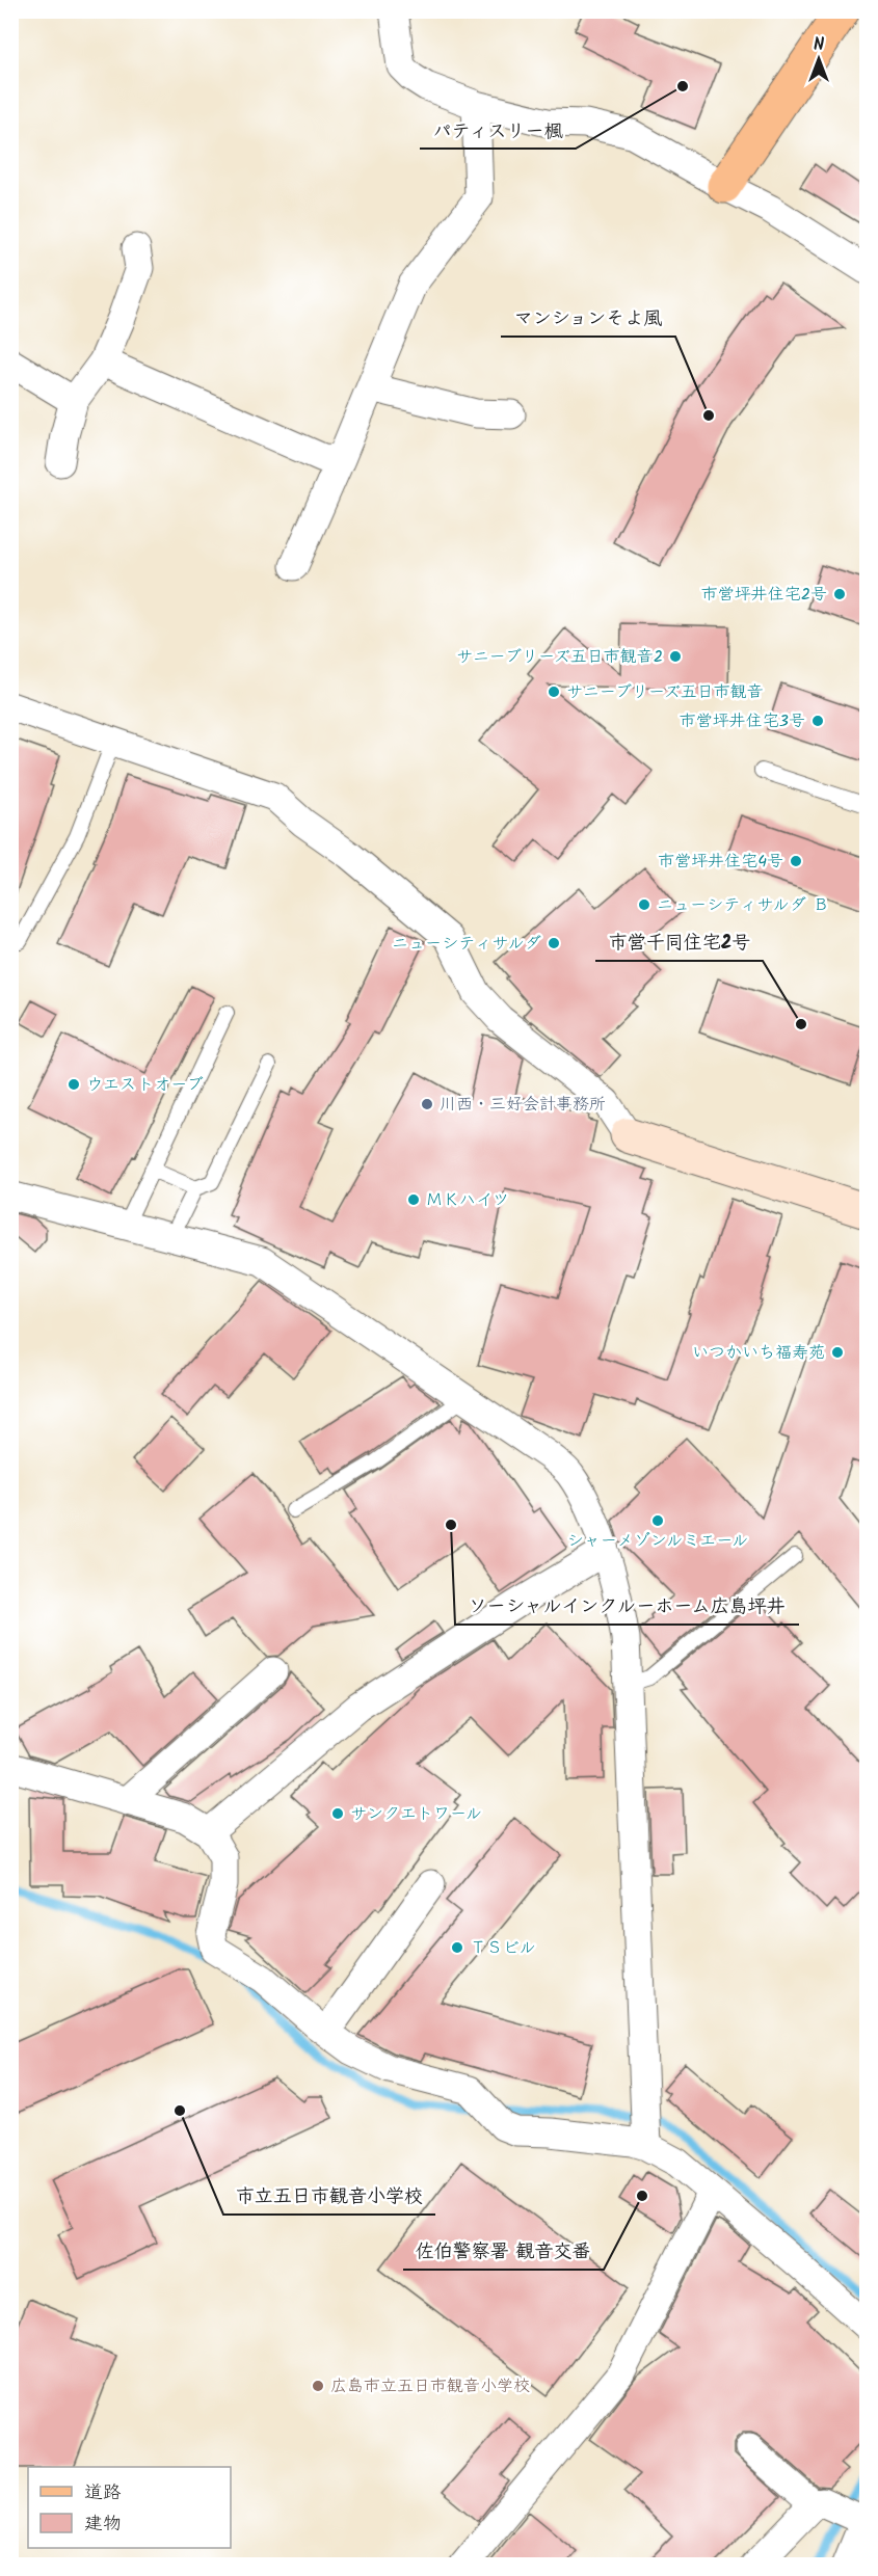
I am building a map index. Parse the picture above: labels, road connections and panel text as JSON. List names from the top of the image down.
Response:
{
  "places": [
    "パティスリー楓",
    "マンションそよ風",
    "市営坪井住宅2号",
    "サニーブリーズ五日市観音2",
    "サニーブリーズ五日市観音",
    "市営坪井住宅3号",
    "市営坪井住宅4号",
    "ニューシティサルダ Ｂ",
    "ニューシティサルダ",
    "市営千同住宅2号",
    "ウエストオーブ",
    "川西・三好会計事務所",
    "ＭＫハイツ",
    "いつかいち福寿苑",
    "シャーメゾンルミエール",
    "ソーシャルインクルーホーム広島坪井",
    "サンクエトワール",
    "ＴＳビル",
    "市立五日市観音小学校",
    "佐伯警察署 観音交番",
    "広島市立五日市観音小学校"
  ],
  "legend": ["道路", "建物"],
  "north": "top"
}
